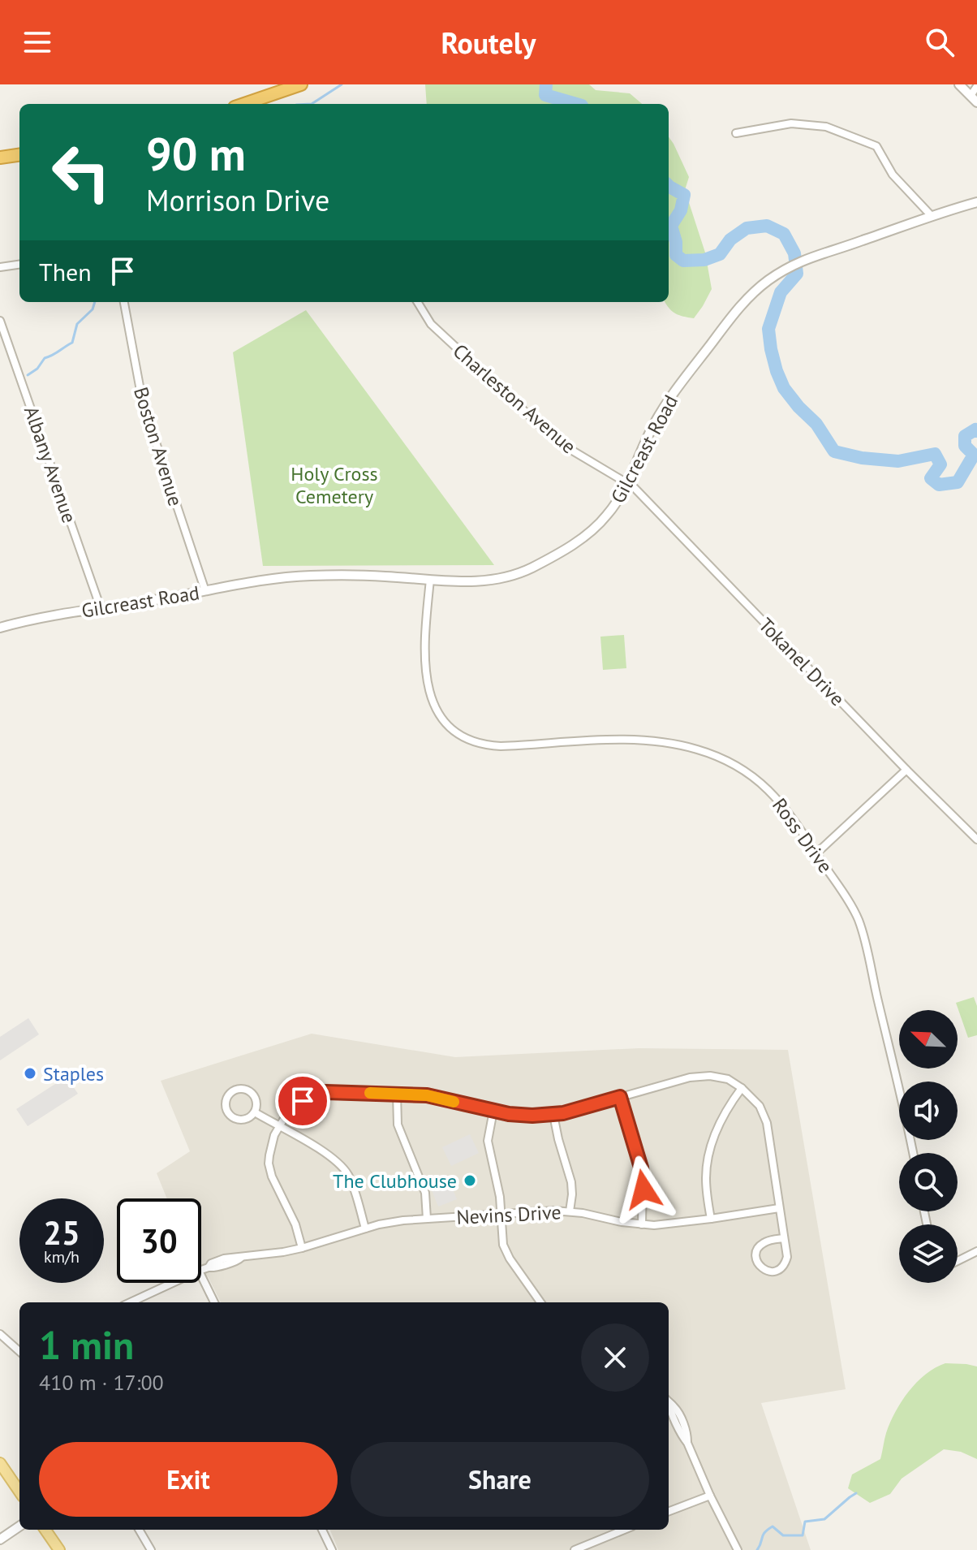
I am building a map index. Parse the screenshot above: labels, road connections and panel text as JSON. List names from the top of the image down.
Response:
{
  "streets": {
    "street": [
      "Charleston Avenue",
      "Boston Avenue",
      "Gilcreast Road",
      "Albany Avenue",
      "Tokanel Drive",
      "Ross Drive",
      "Nevins Drive"
    ]
  },
  "crossings": [
    ["Charleston Avenue", "Gilcreast Road"],
    ["Charleston Avenue", "Tokanel Drive"],
    ["Boston Avenue", "Gilcreast Road"],
    ["Gilcreast Road", "Albany Avenue"],
    ["Gilcreast Road", "Tokanel Drive"],
    ["Gilcreast Road", "Ross Drive"]
  ],
  "parks": ["Holy Cross Cemetery"],
  "places": ["Staples", "The Clubhouse"],
  "north": "top left",
  "page": {
    "header": "Routely",
    "turn": ["90 m", "Morrison Drive"],
    "then": "Then",
    "speed": "25 km/h",
    "limit": "30",
    "heading": ["1 min", "410 m · 17:00"],
    "buttons": ["Exit", "Share"]
  }
}
